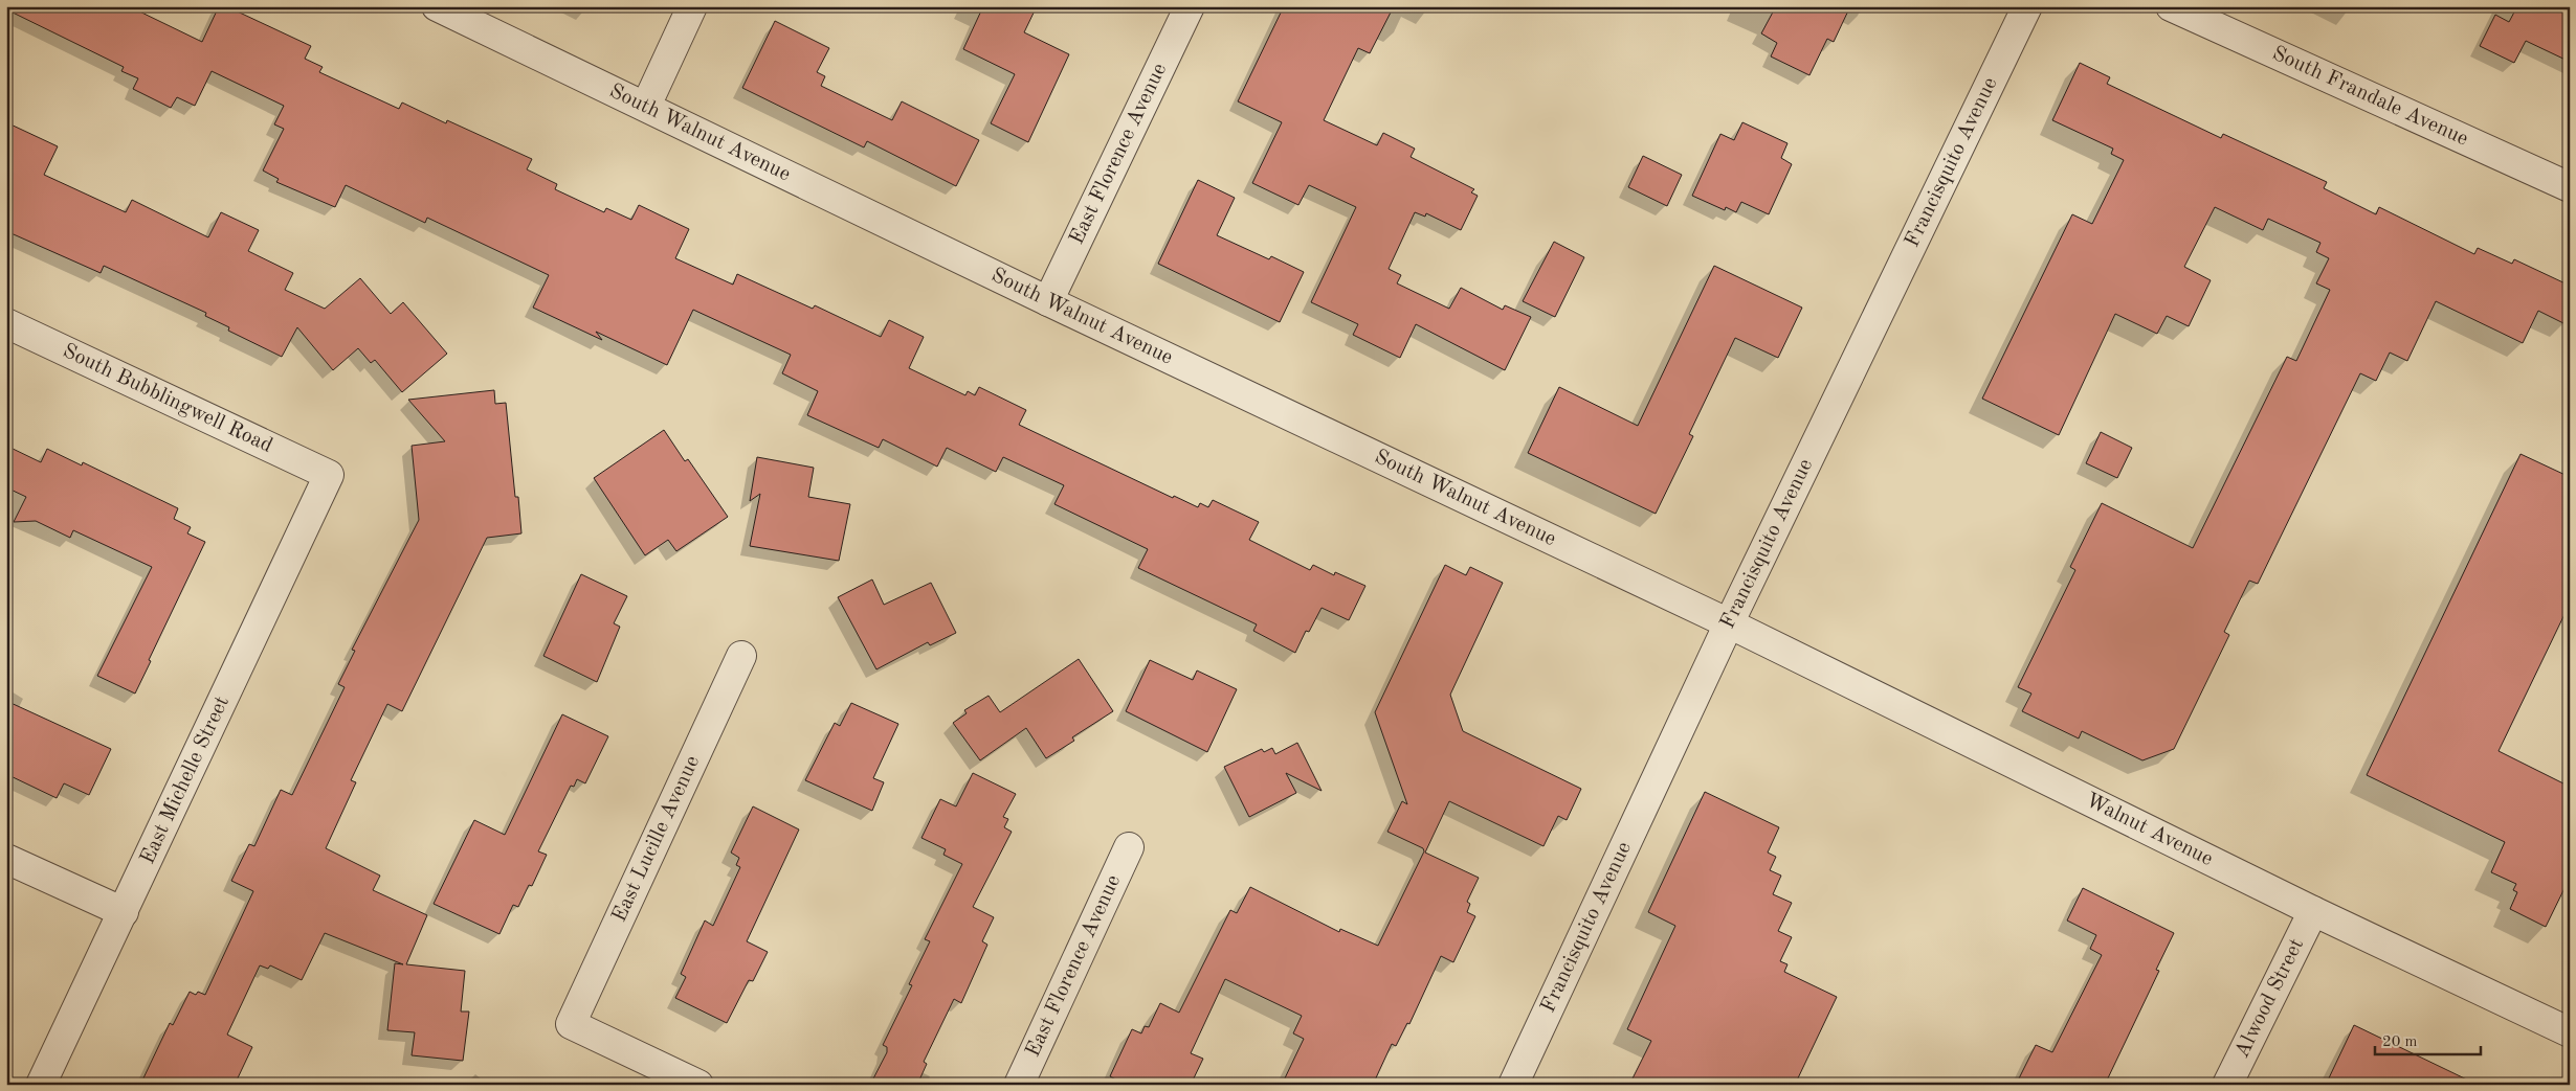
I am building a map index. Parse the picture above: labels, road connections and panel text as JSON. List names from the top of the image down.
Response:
{
  "streets": {
    "street": [
      "South Frandale Avenue",
      "South Walnut Avenue",
      "East Florence Avenue",
      "Francisquito Avenue",
      "South Bubblingwell Road",
      "East Michelle Street",
      "Walnut Avenue",
      "East Lucille Avenue",
      "Alwood Street"
    ]
  },
  "crossings": [
    ["South Walnut Avenue", "East Florence Avenue"],
    ["South Walnut Avenue", "Francisquito Avenue"],
    ["South Walnut Avenue", "Walnut Avenue"],
    ["Francisquito Avenue", "Walnut Avenue"],
    ["South Bubblingwell Road", "East Michelle Street"],
    ["Walnut Avenue", "Alwood Street"]
  ],
  "scale_bar": "20 m"
}
